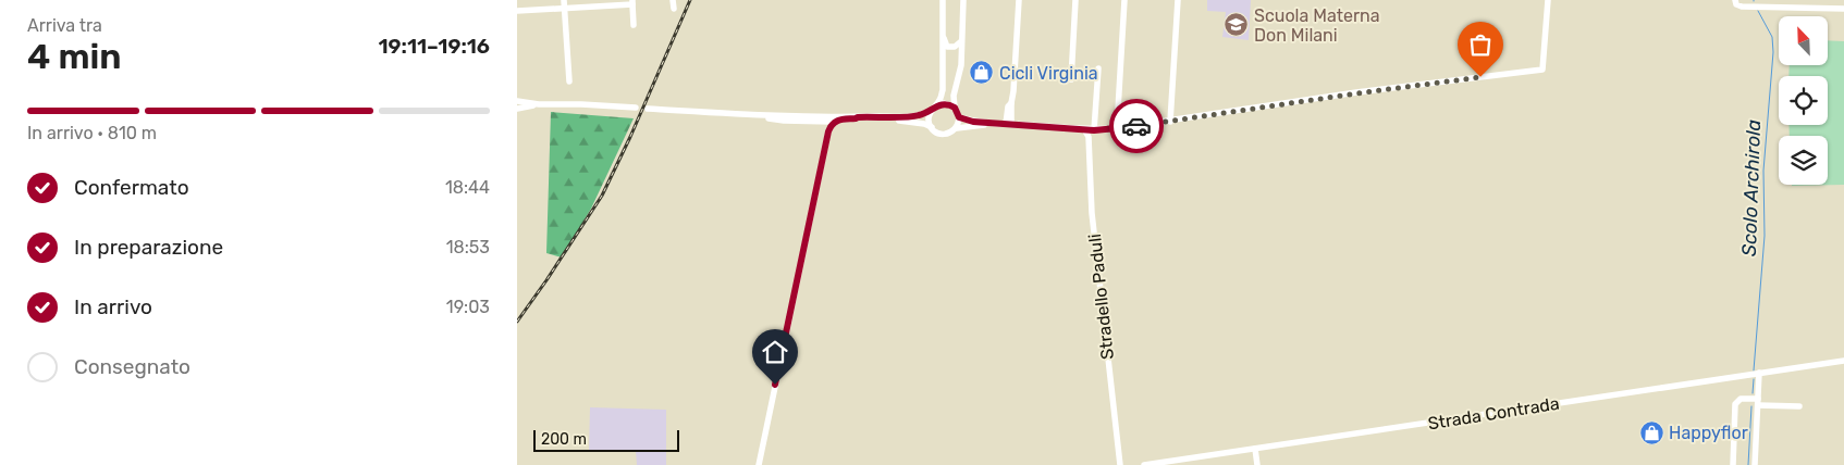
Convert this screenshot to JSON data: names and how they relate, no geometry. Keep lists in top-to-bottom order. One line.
{"streets":{"street":["Stradello Paduli","Strada Contrada"]},"water":["Scolo Archirola"],"places":{"school or university":["Scuola Materna Don Milani"],"shop":["Cicli Virginia","Happyflor"]},"scale_bar":"200 m","north":"top left","page":{"heading":["4 min","Arriva tra","19:11–19:16"],"bar":"In arrivo · 810 m","list":[["Confermato","18:44"],["In preparazione","18:53"],["In arrivo","19:03"],"Consegnato"],"scale":"200 m"}}
